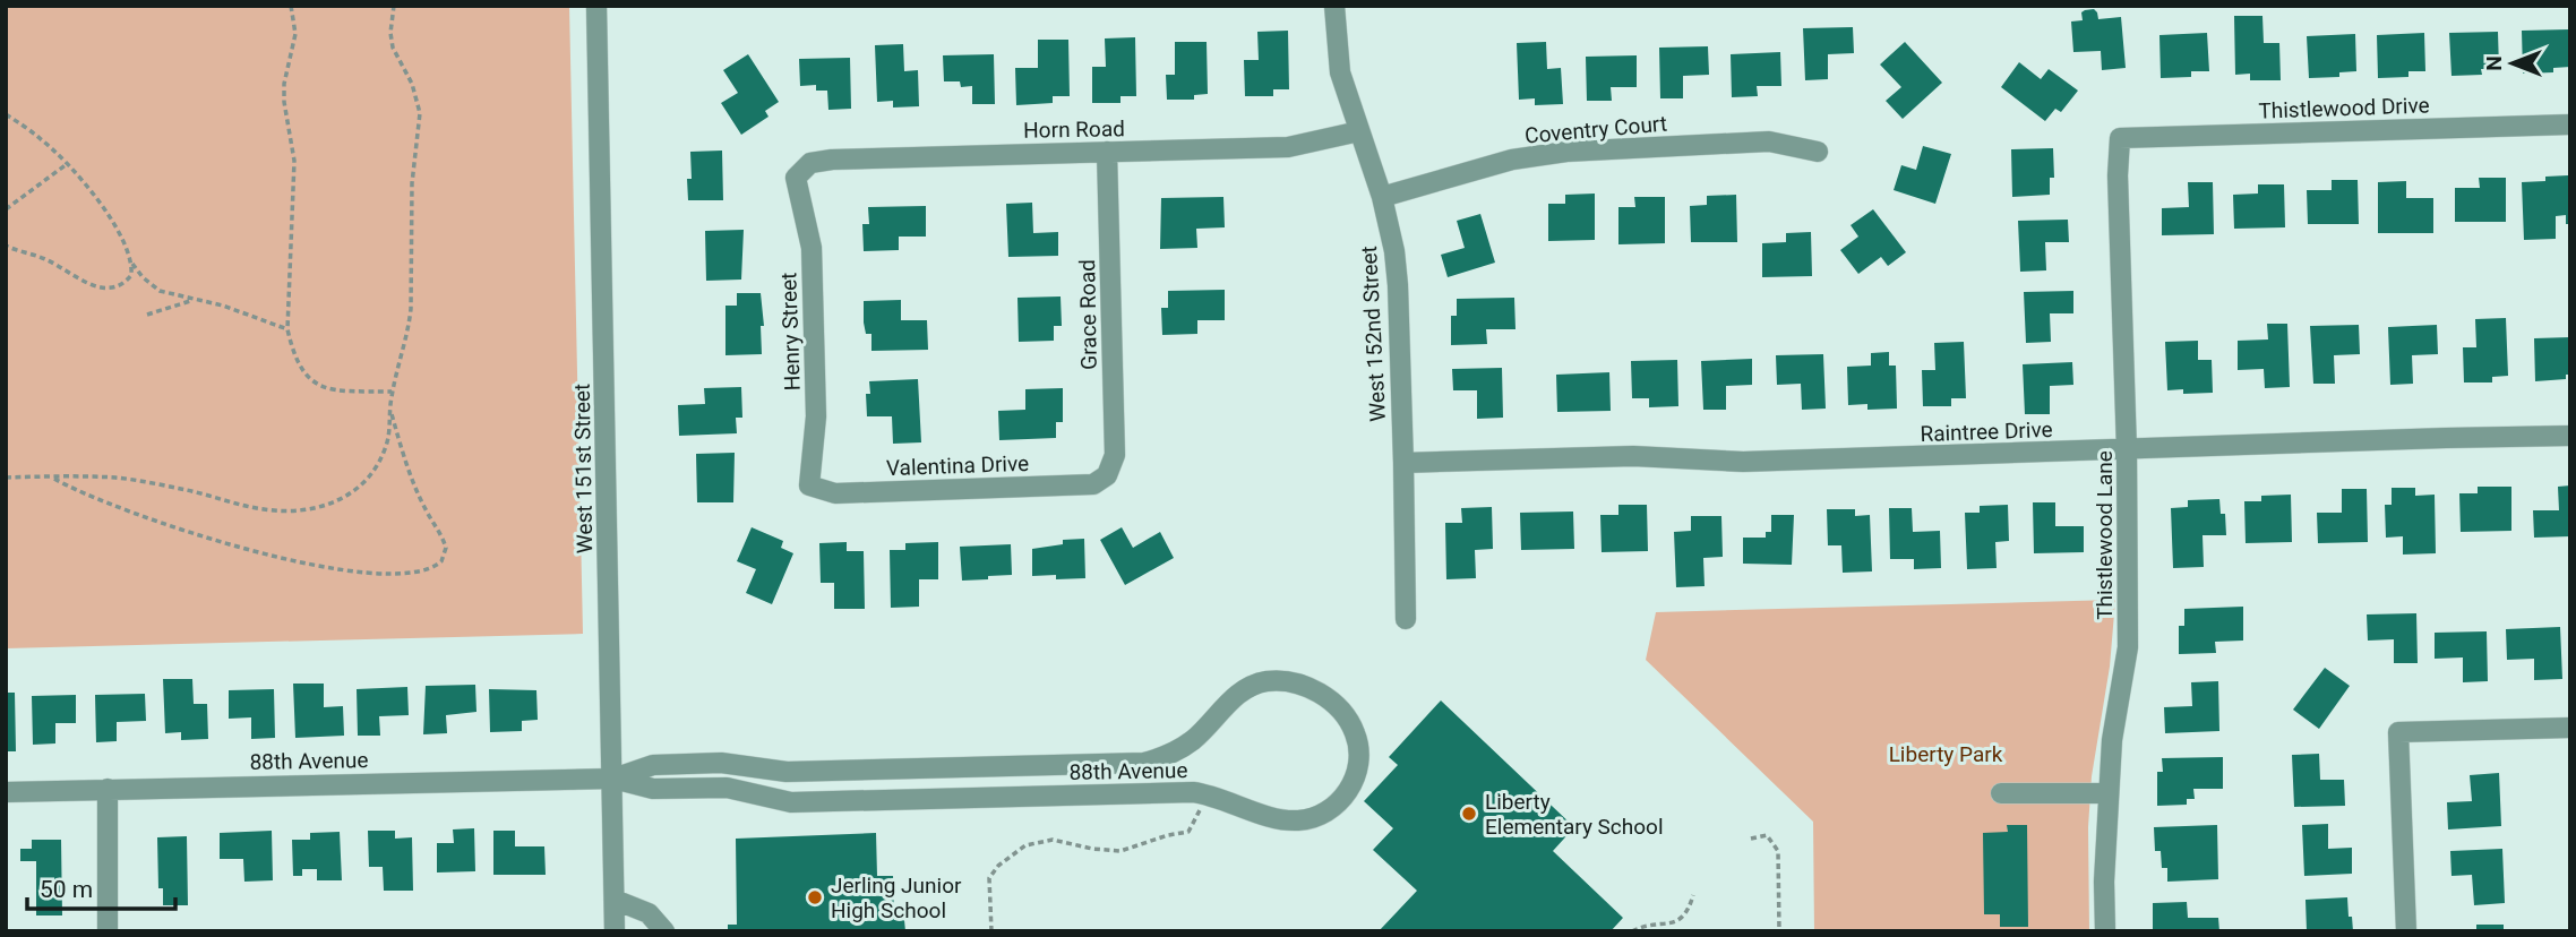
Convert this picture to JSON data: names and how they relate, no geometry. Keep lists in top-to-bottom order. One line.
{"streets":{"street":["Thistlewood Drive","Horn Road","Coventry Court","Grace Road","Henry Street","West 152nd Street","Raintree Drive","Valentina Drive","West 151st Street","Thistlewood Lane","88th Avenue"]},"crossings":[["Thistlewood Drive","Thistlewood Lane"],["Horn Road","Grace Road"],["Horn Road","Henry Street"],["Horn Road","West 152nd Street"],["Coventry Court","West 152nd Street"],["Grace Road","Valentina Drive"],["Henry Street","Valentina Drive"],["West 152nd Street","Raintree Drive"],["Raintree Drive","Thistlewood Lane"],["West 151st Street","88th Avenue"]],"parks":["Liberty Park"],"places":["Liberty Elementary School","Jerling Junior High School"],"scale_bar":"50 m","north":"left"}
